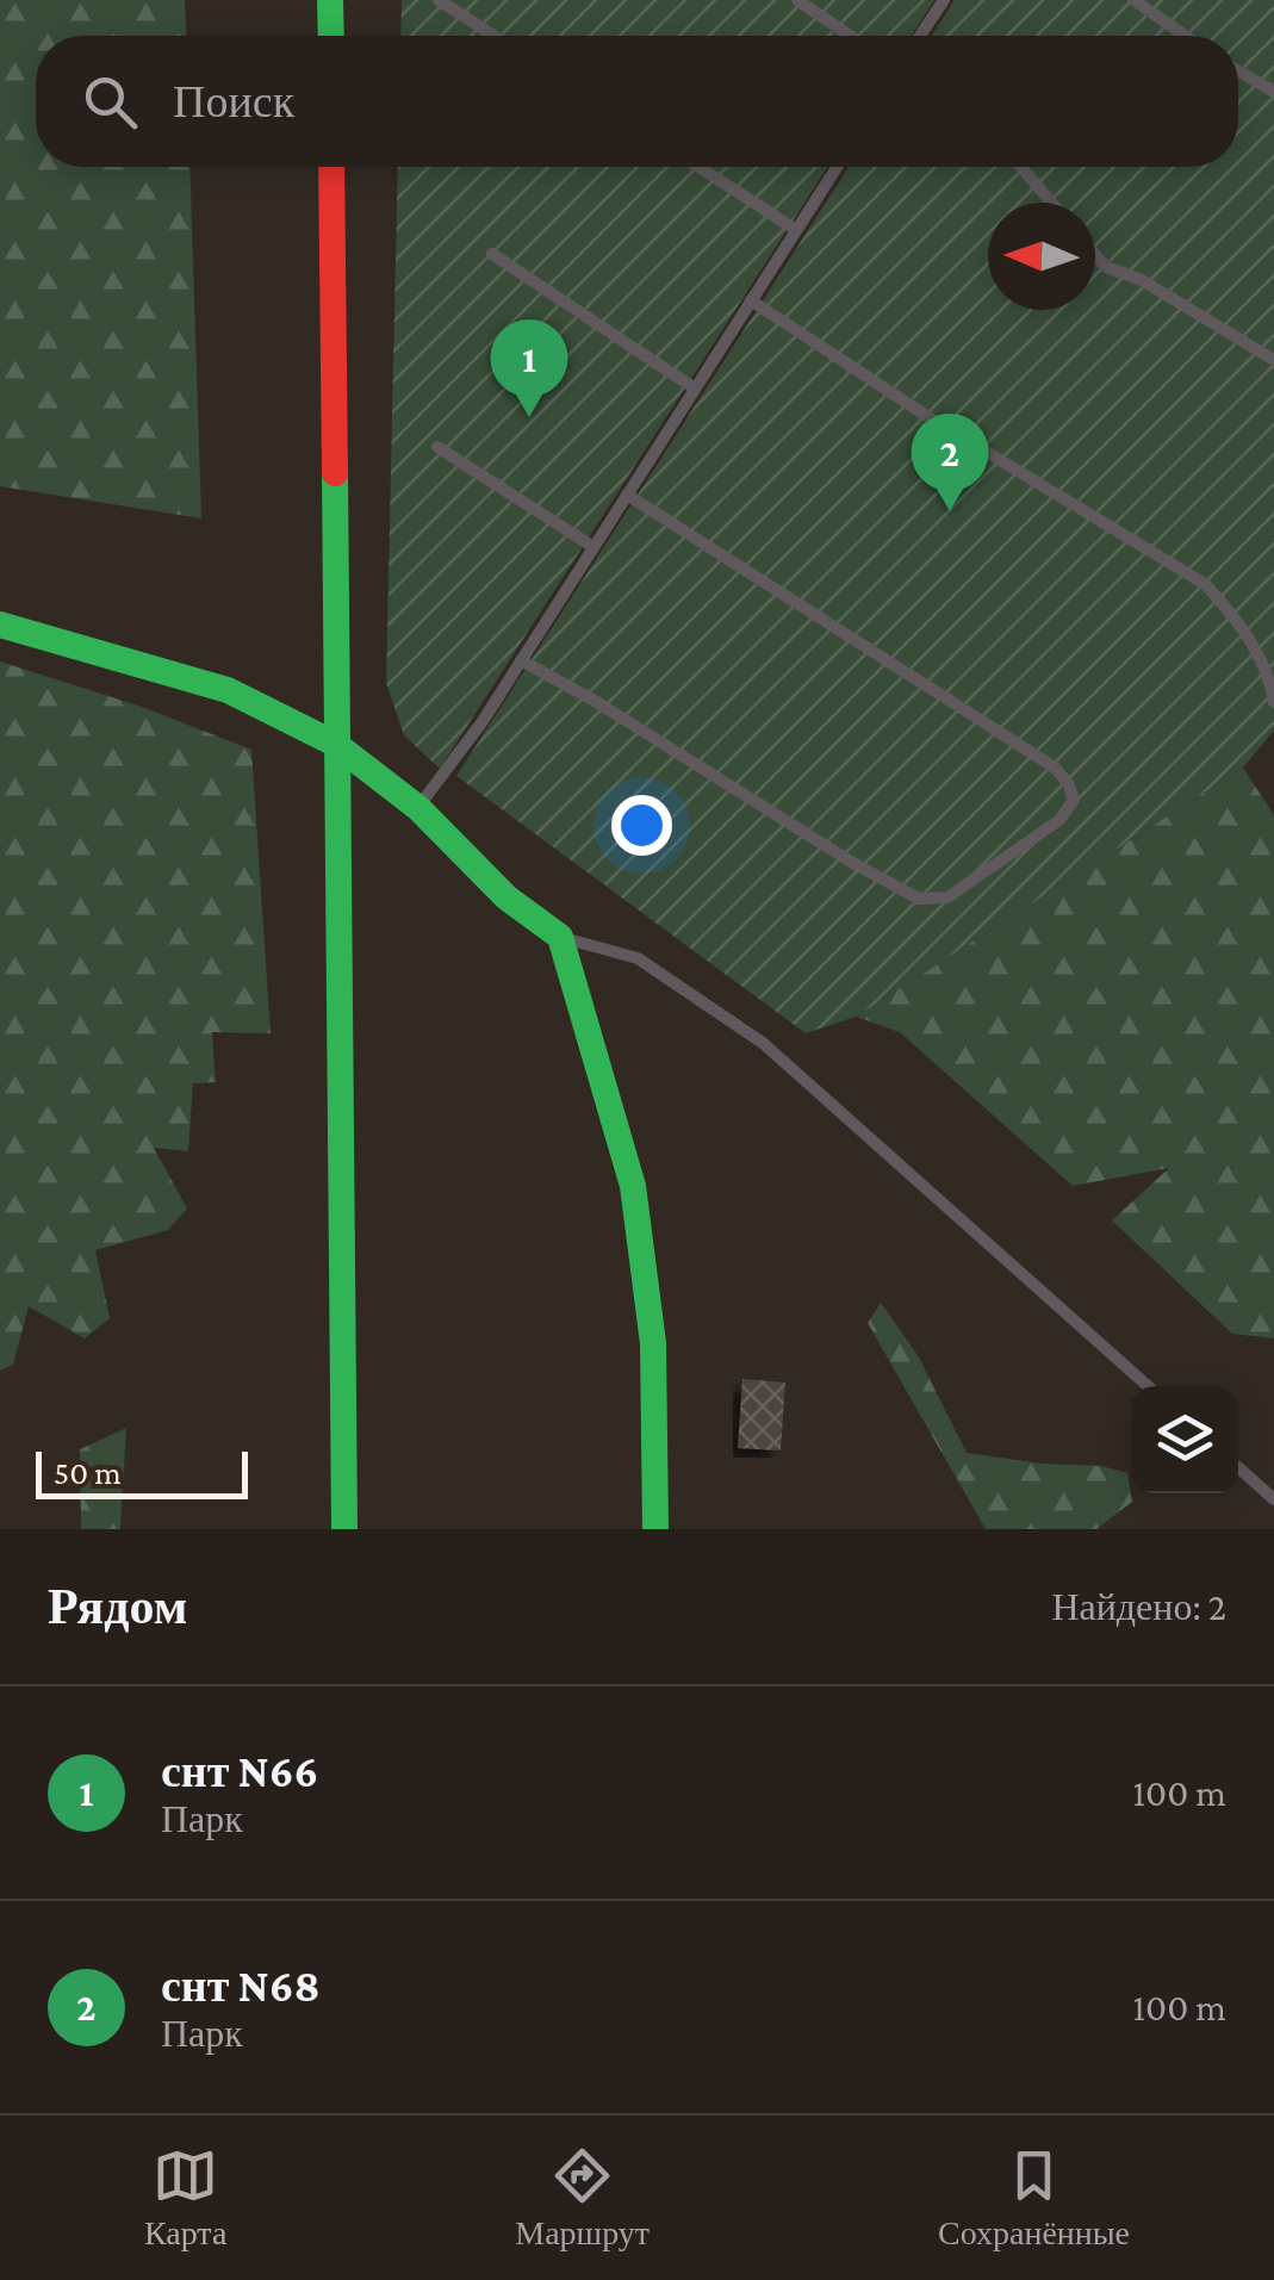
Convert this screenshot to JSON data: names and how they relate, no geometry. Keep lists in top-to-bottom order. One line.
{"scale_bar":"50 m","north":"left","page":{"search":"Поиск","pins":["1","2"],"scale":"50 m","heading":["Рядом","Найдено: 2"],"list":[{"mark":"1","name":"снт N66","note":"Парк","value":"100 m"},{"mark":"2","name":"снт N68","note":"Парк","value":"100 m"}],"nav":["Карта","Маршрут","Сохранённые"]}}
